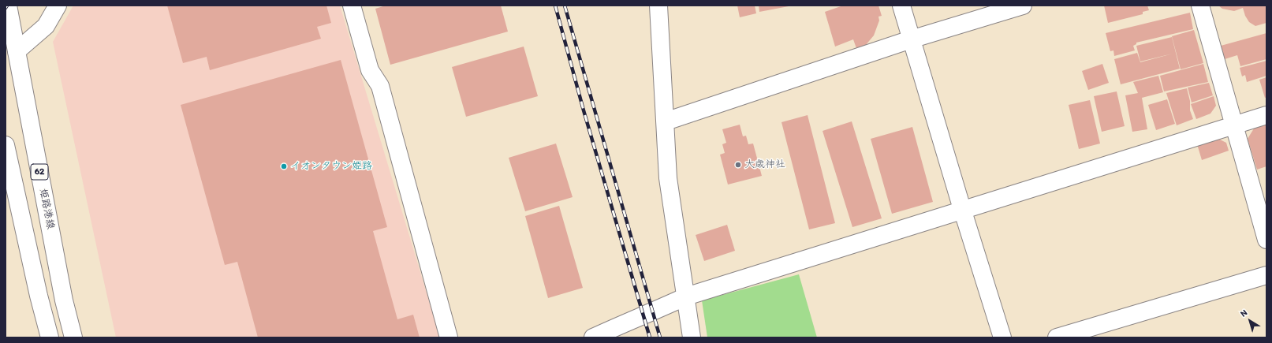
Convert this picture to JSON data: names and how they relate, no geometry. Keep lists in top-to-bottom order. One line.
{"streets":{"street":["62","姫路港線"]},"places":["大歳神社","イオンタウン姫路"],"north":"top left"}
